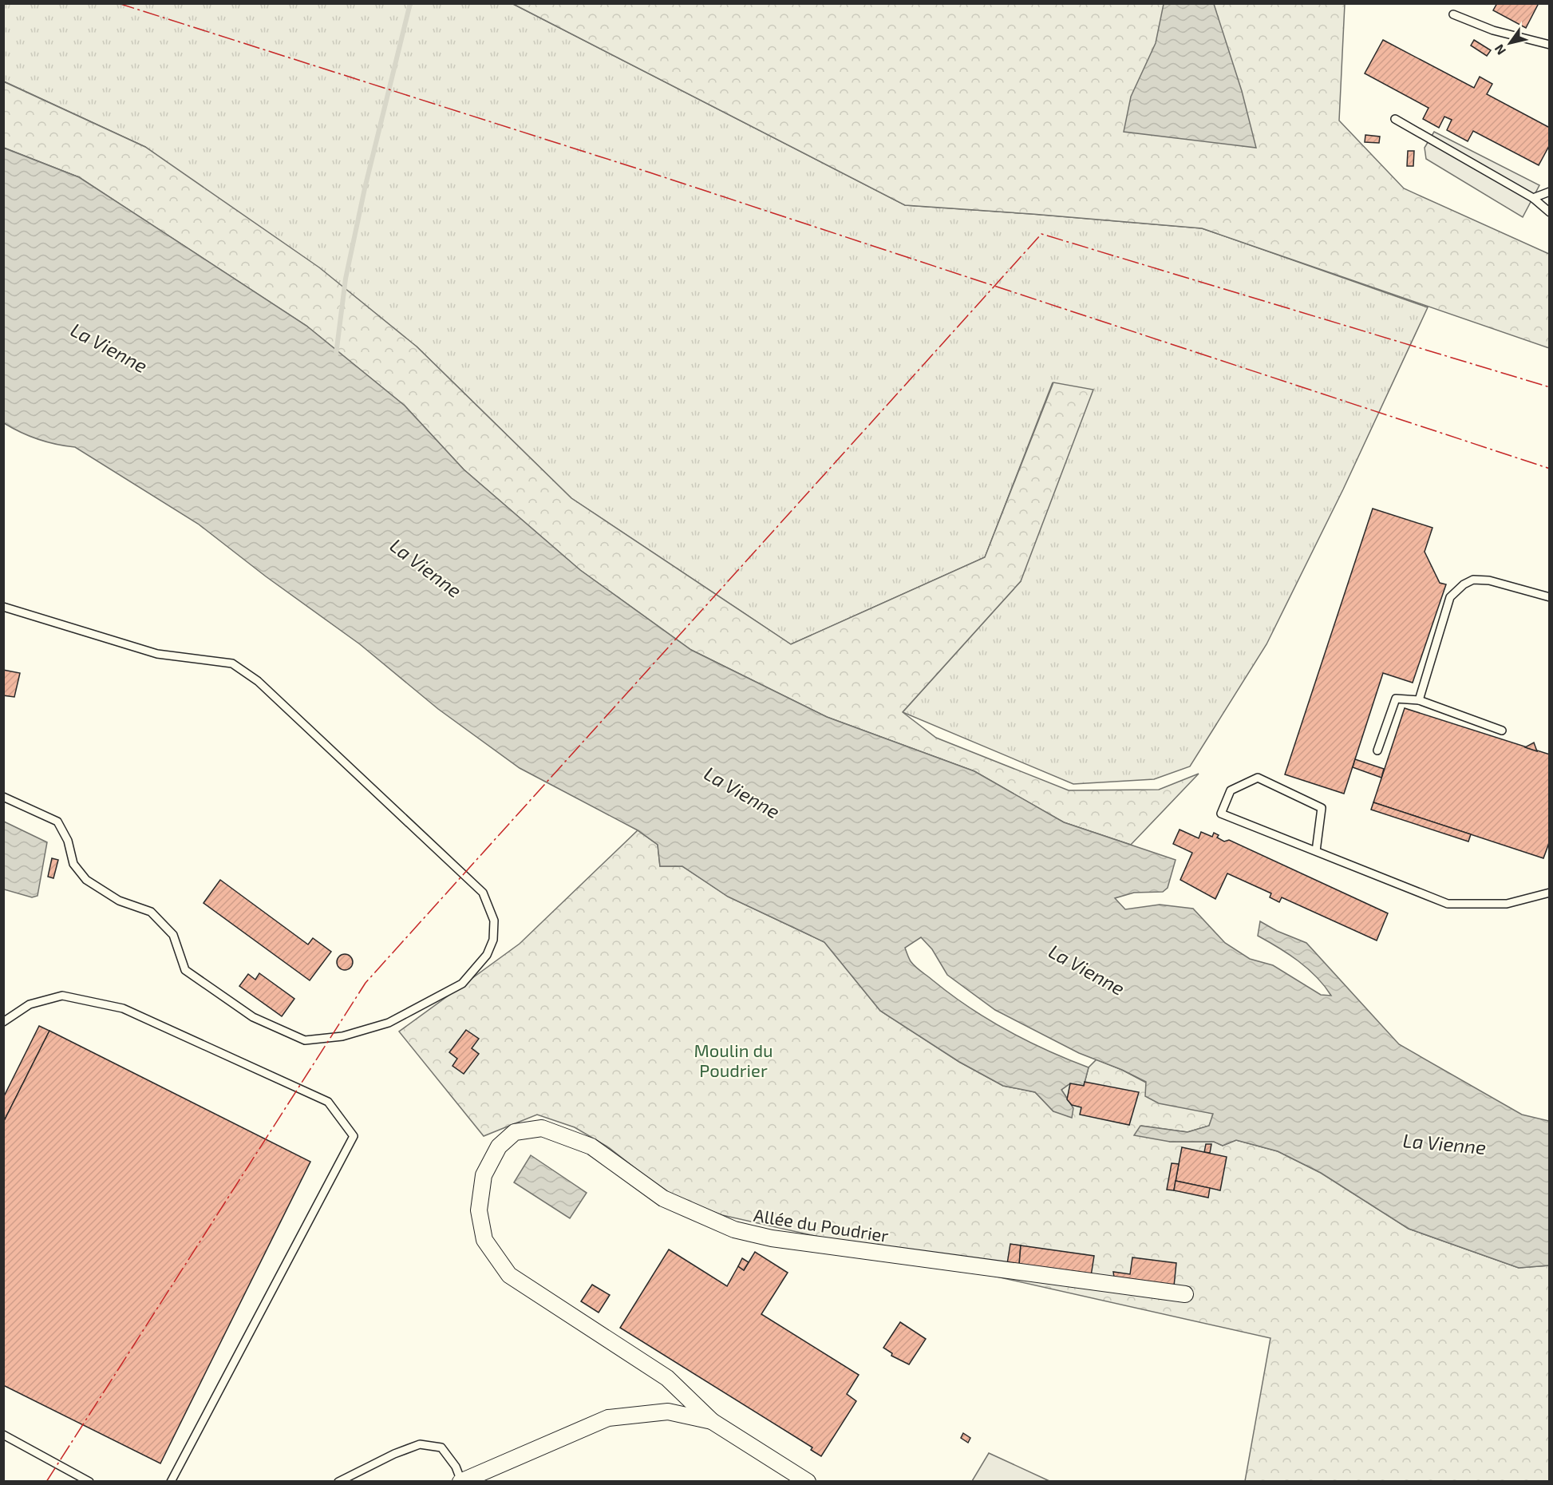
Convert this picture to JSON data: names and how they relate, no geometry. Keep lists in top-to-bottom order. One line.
{"streets":{"street":["Allée du Poudrier"]},"water":["La Vienne"],"parks":["Moulin du Poudrier"],"north":"bottom left"}
